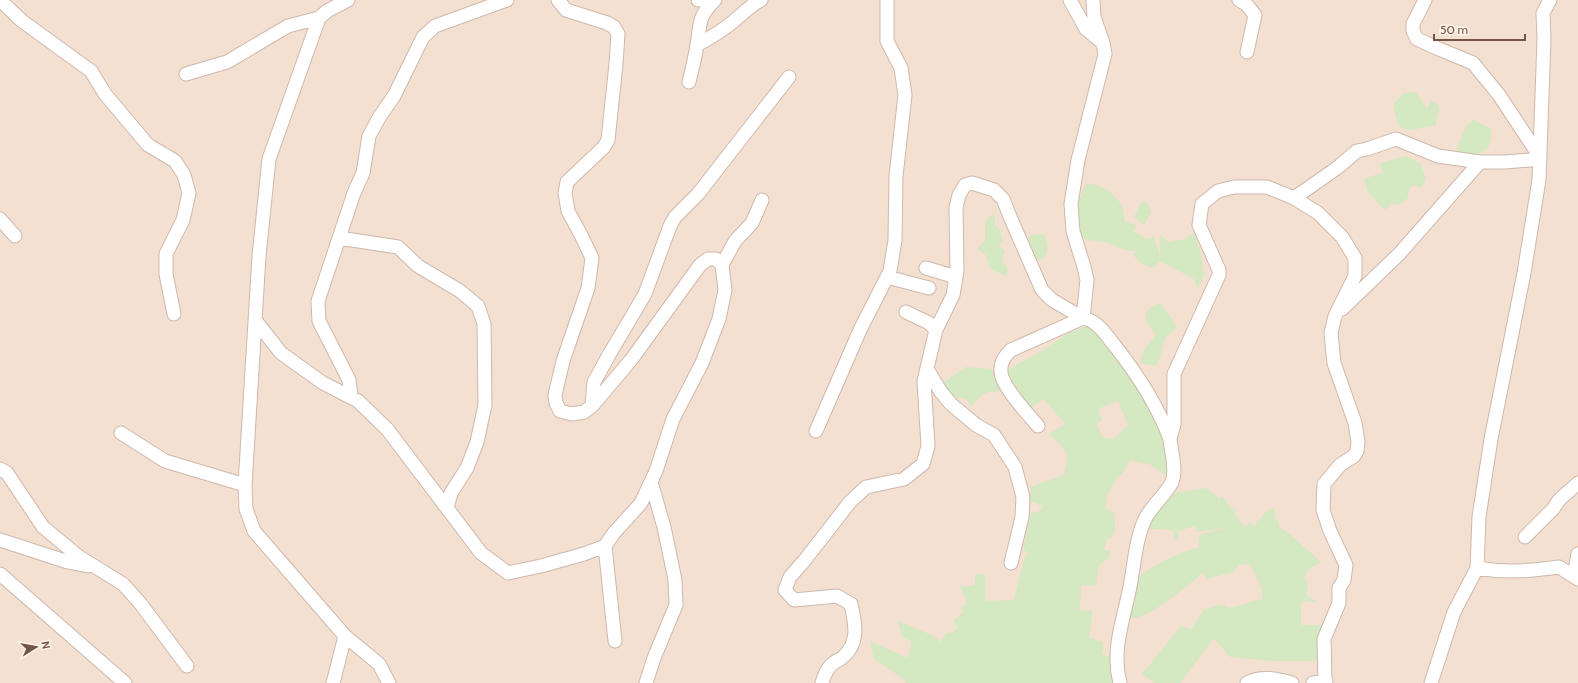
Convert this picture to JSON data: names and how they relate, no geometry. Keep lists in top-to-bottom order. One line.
{"scale_bar":"50 m","north":"right"}
